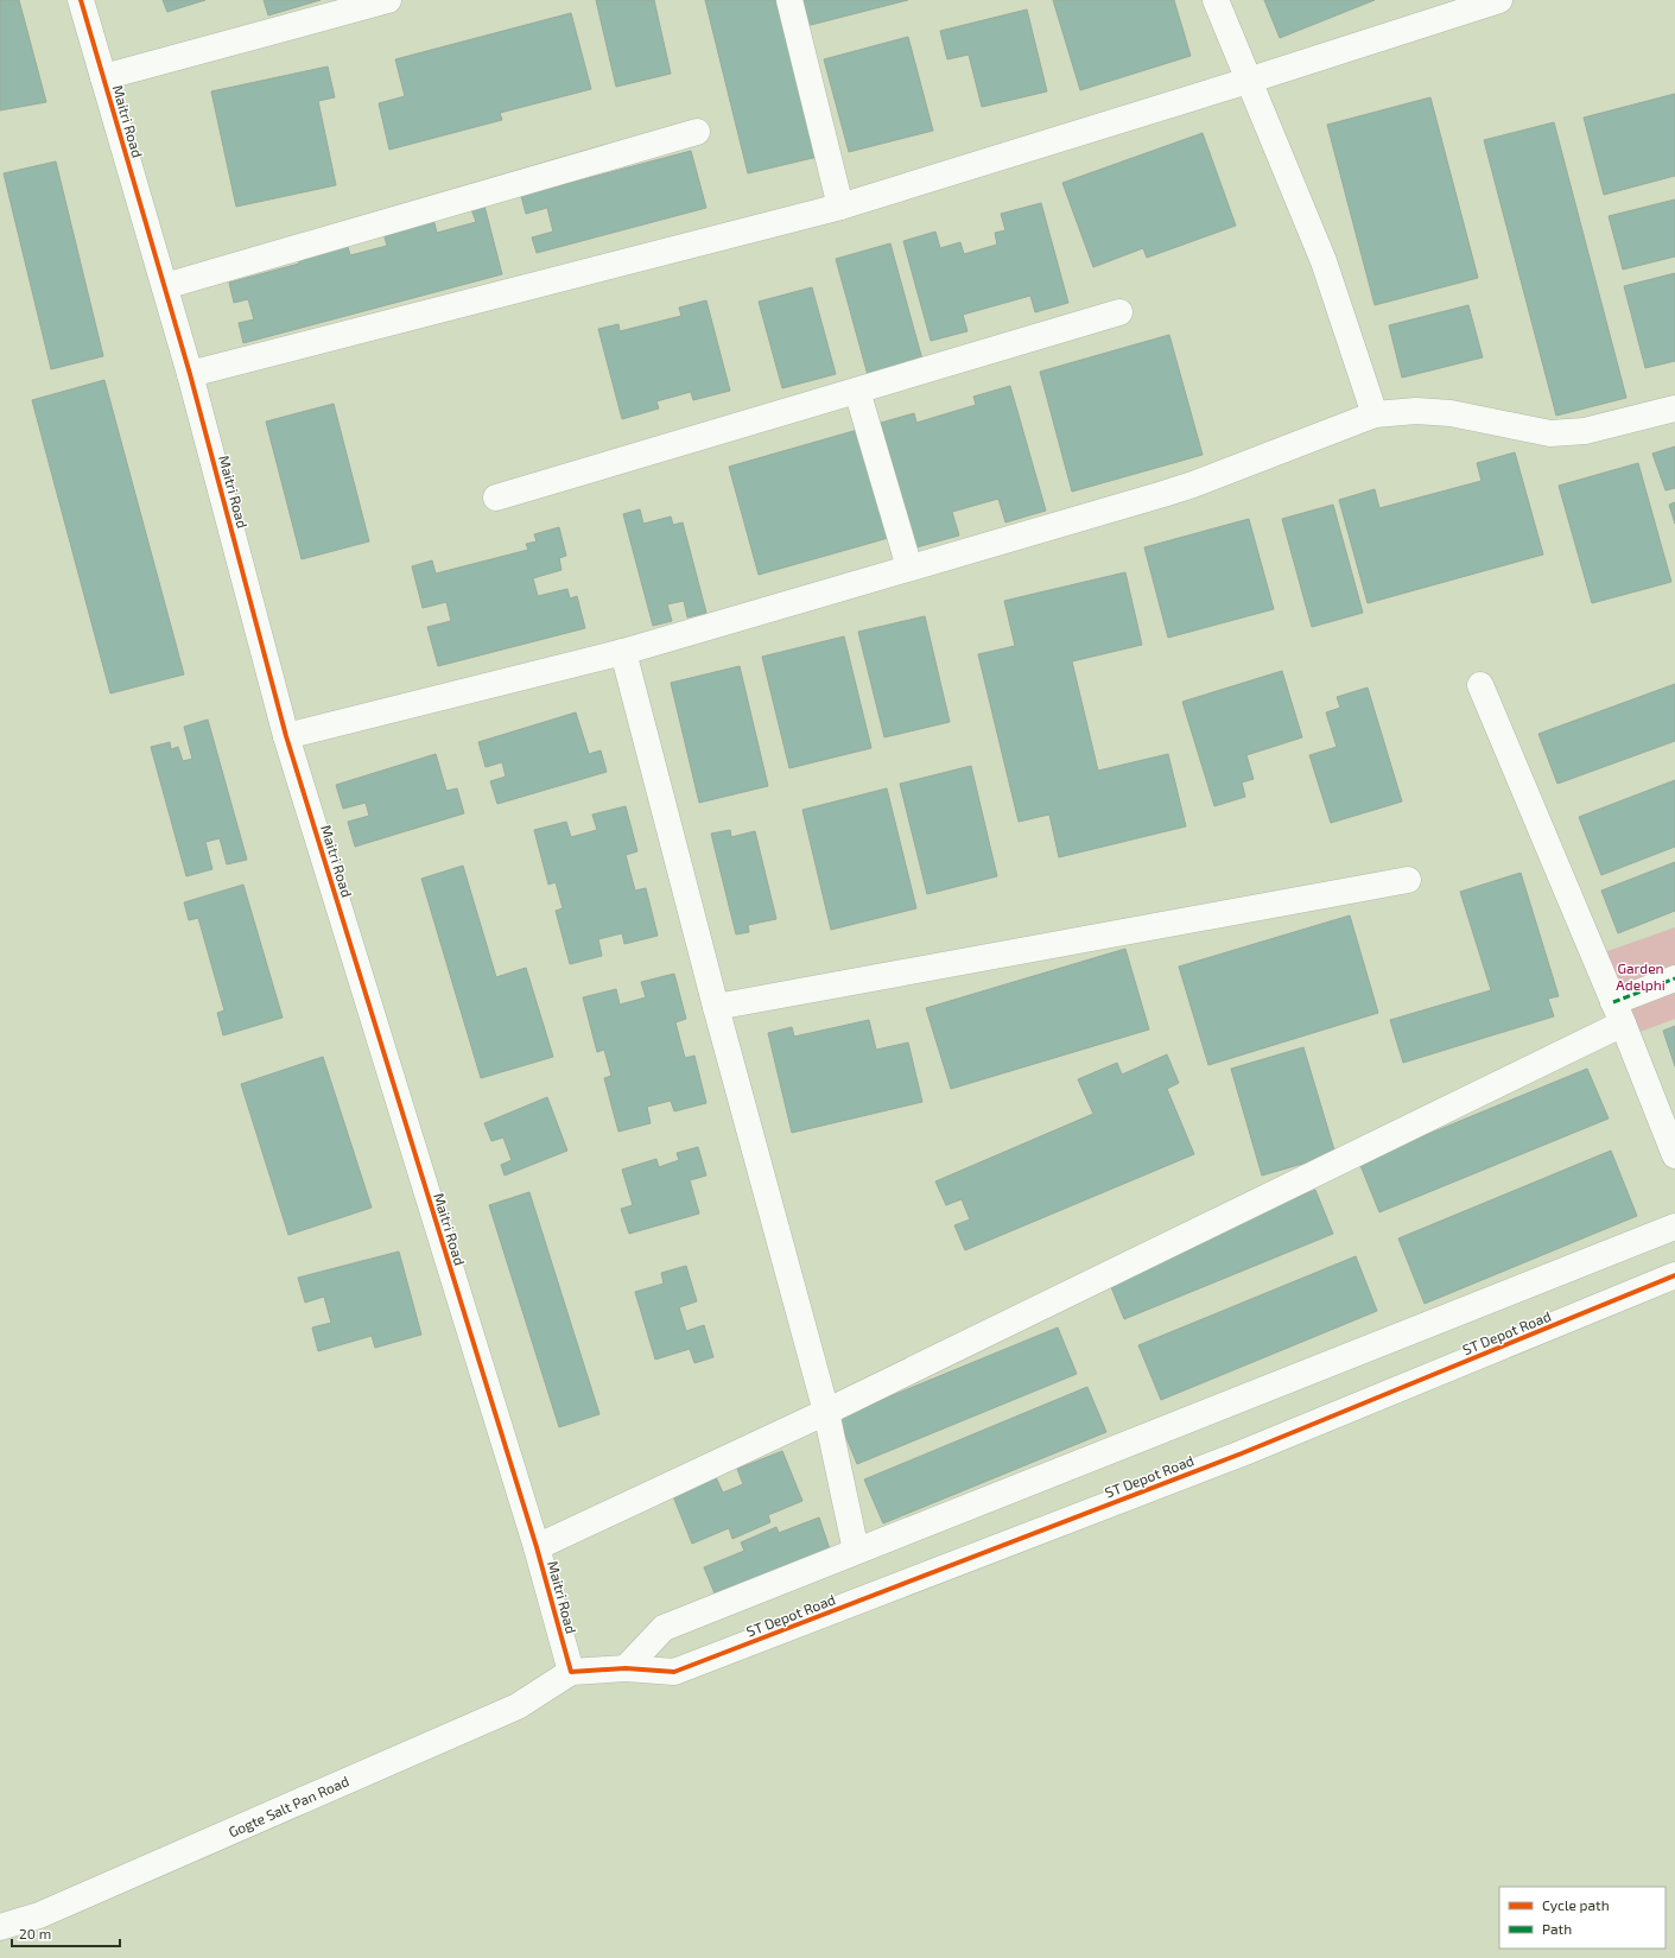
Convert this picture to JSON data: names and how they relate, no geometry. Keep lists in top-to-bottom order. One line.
{"streets":{"street":["Maitri Road","ST Depot Road","Gogte Salt Pan Road"]},"crossings":[["Maitri Road","Gogte Salt Pan Road"]],"parks":["Garden Adelphi"],"legend":["Cycle path","Path"],"scale_bar":"20 m"}
